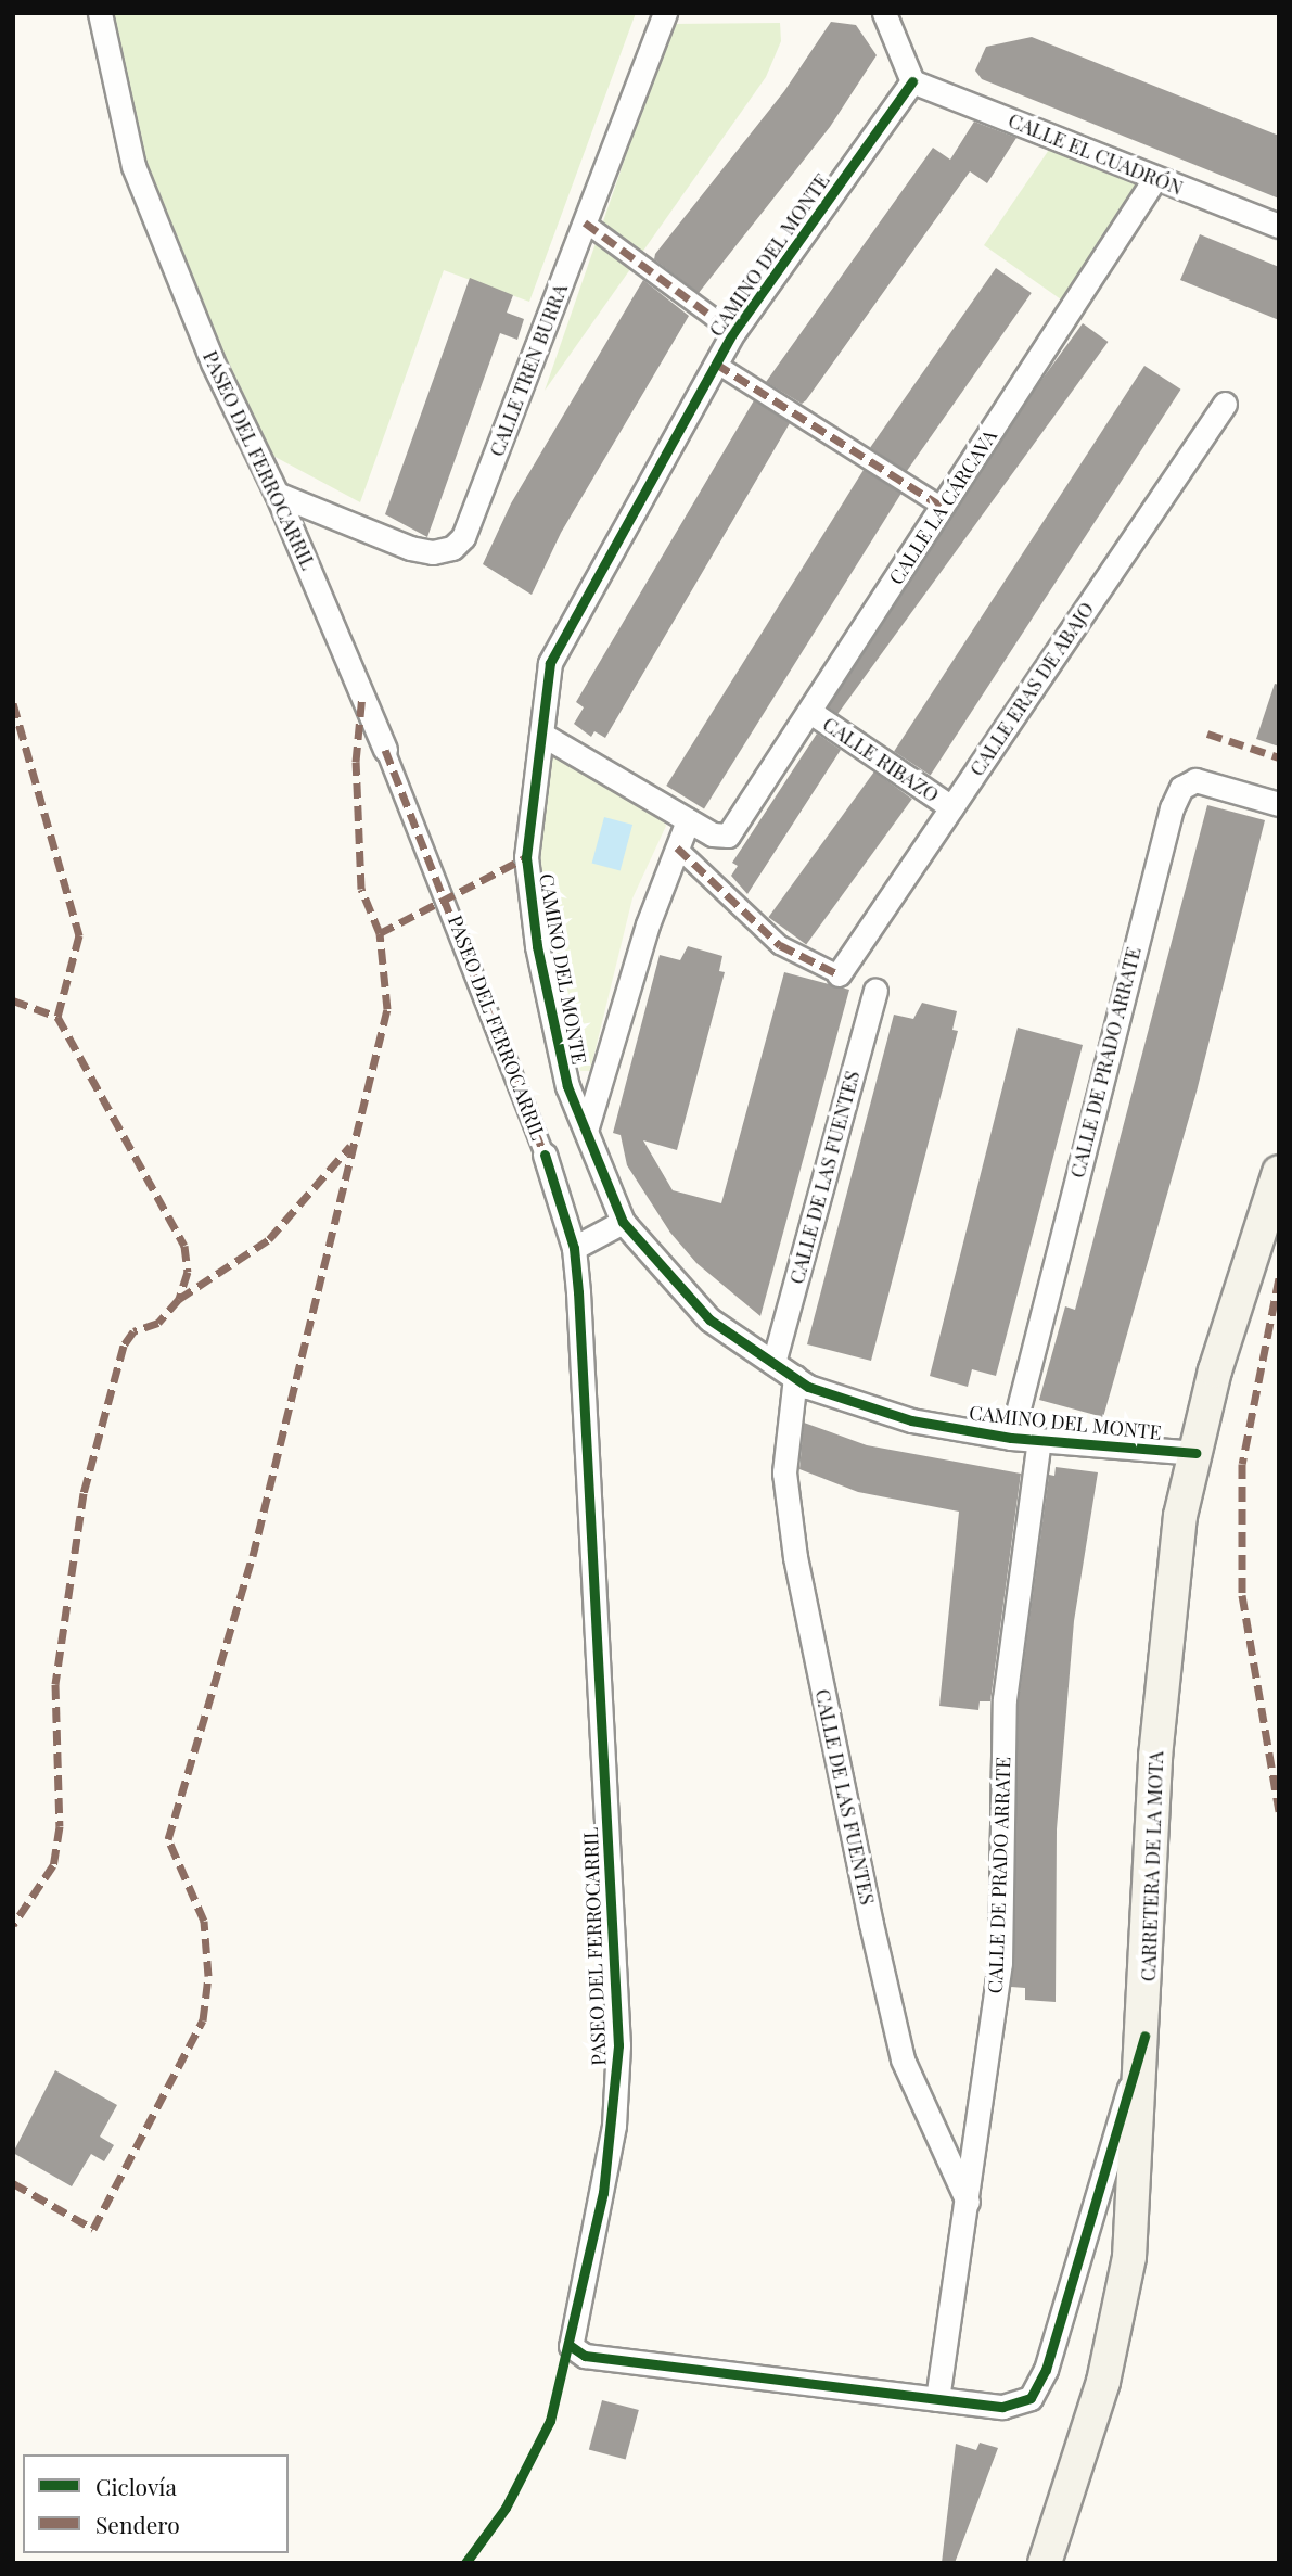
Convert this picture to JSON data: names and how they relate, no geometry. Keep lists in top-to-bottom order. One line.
{"streets":{"main road":["CARRETERA DE LA MOTA"],"street":["CALLE EL CUADRÓN","CAMINO DEL MONTE","CALLE TREN BURRA","PASEO DEL FERROCARRIL","CALLE LA CÁRCAVA","CALLE ERAS DE ABAJO","CALLE RIBAZO","CALLE DE PRADO ARRATE","CALLE DE LAS FUENTES"]},"crossings":[["CALLE EL CUADRÓN","CAMINO DEL MONTE"],["CALLE EL CUADRÓN","CALLE LA CÁRCAVA"],["CAMINO DEL MONTE","CALLE DE PRADO ARRATE"],["CAMINO DEL MONTE","CALLE DE LAS FUENTES"],["CAMINO DEL MONTE","CARRETERA DE LA MOTA"],["CALLE TREN BURRA","PASEO DEL FERROCARRIL"],["PASEO DEL FERROCARRIL","CALLE DE PRADO ARRATE"],["PASEO DEL FERROCARRIL","CARRETERA DE LA MOTA"],["CALLE LA CÁRCAVA","CALLE RIBAZO"],["CALLE ERAS DE ABAJO","CALLE RIBAZO"],["CALLE DE PRADO ARRATE","CALLE DE LAS FUENTES"]],"legend":["Ciclovía","Sendero"]}
